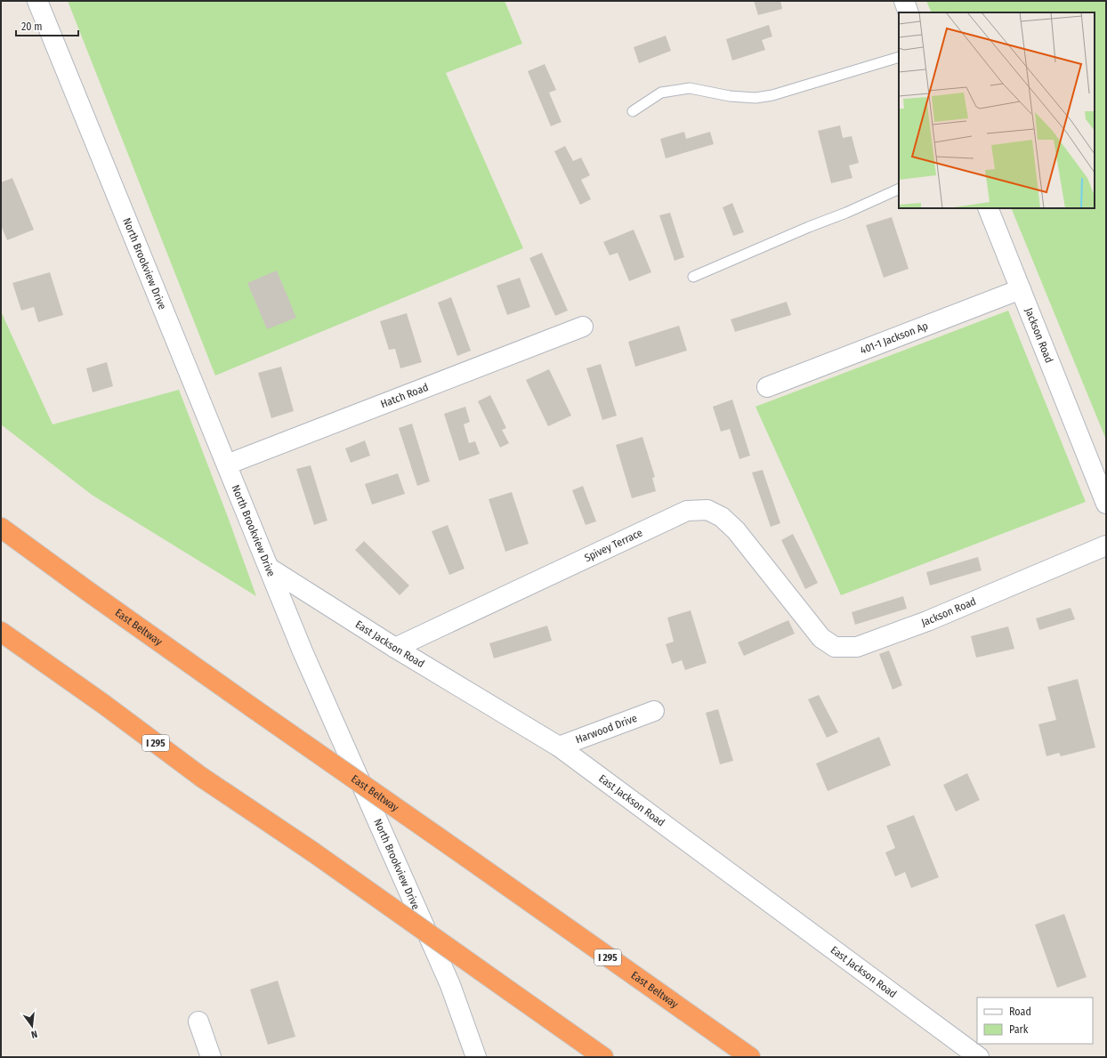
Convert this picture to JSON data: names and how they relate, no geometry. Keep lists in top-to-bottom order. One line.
{"streets":{"highway":["East Beltway","I 295"],"street":["North Brookview Drive","Jackson Road","401-1 Jackson Ap","Hatch Road","Spivey Terrace","East Jackson Road","Harwood Drive"]},"crossings":[["North Brookview Drive","Hatch Road"],["North Brookview Drive","East Jackson Road"],["Jackson Road","401-1 Jackson Ap"],["Jackson Road","Spivey Terrace"],["Spivey Terrace","East Jackson Road"],["East Jackson Road","Harwood Drive"]],"legend":["Road","Park"],"scale_bar":"20 m","north":"bottom"}
